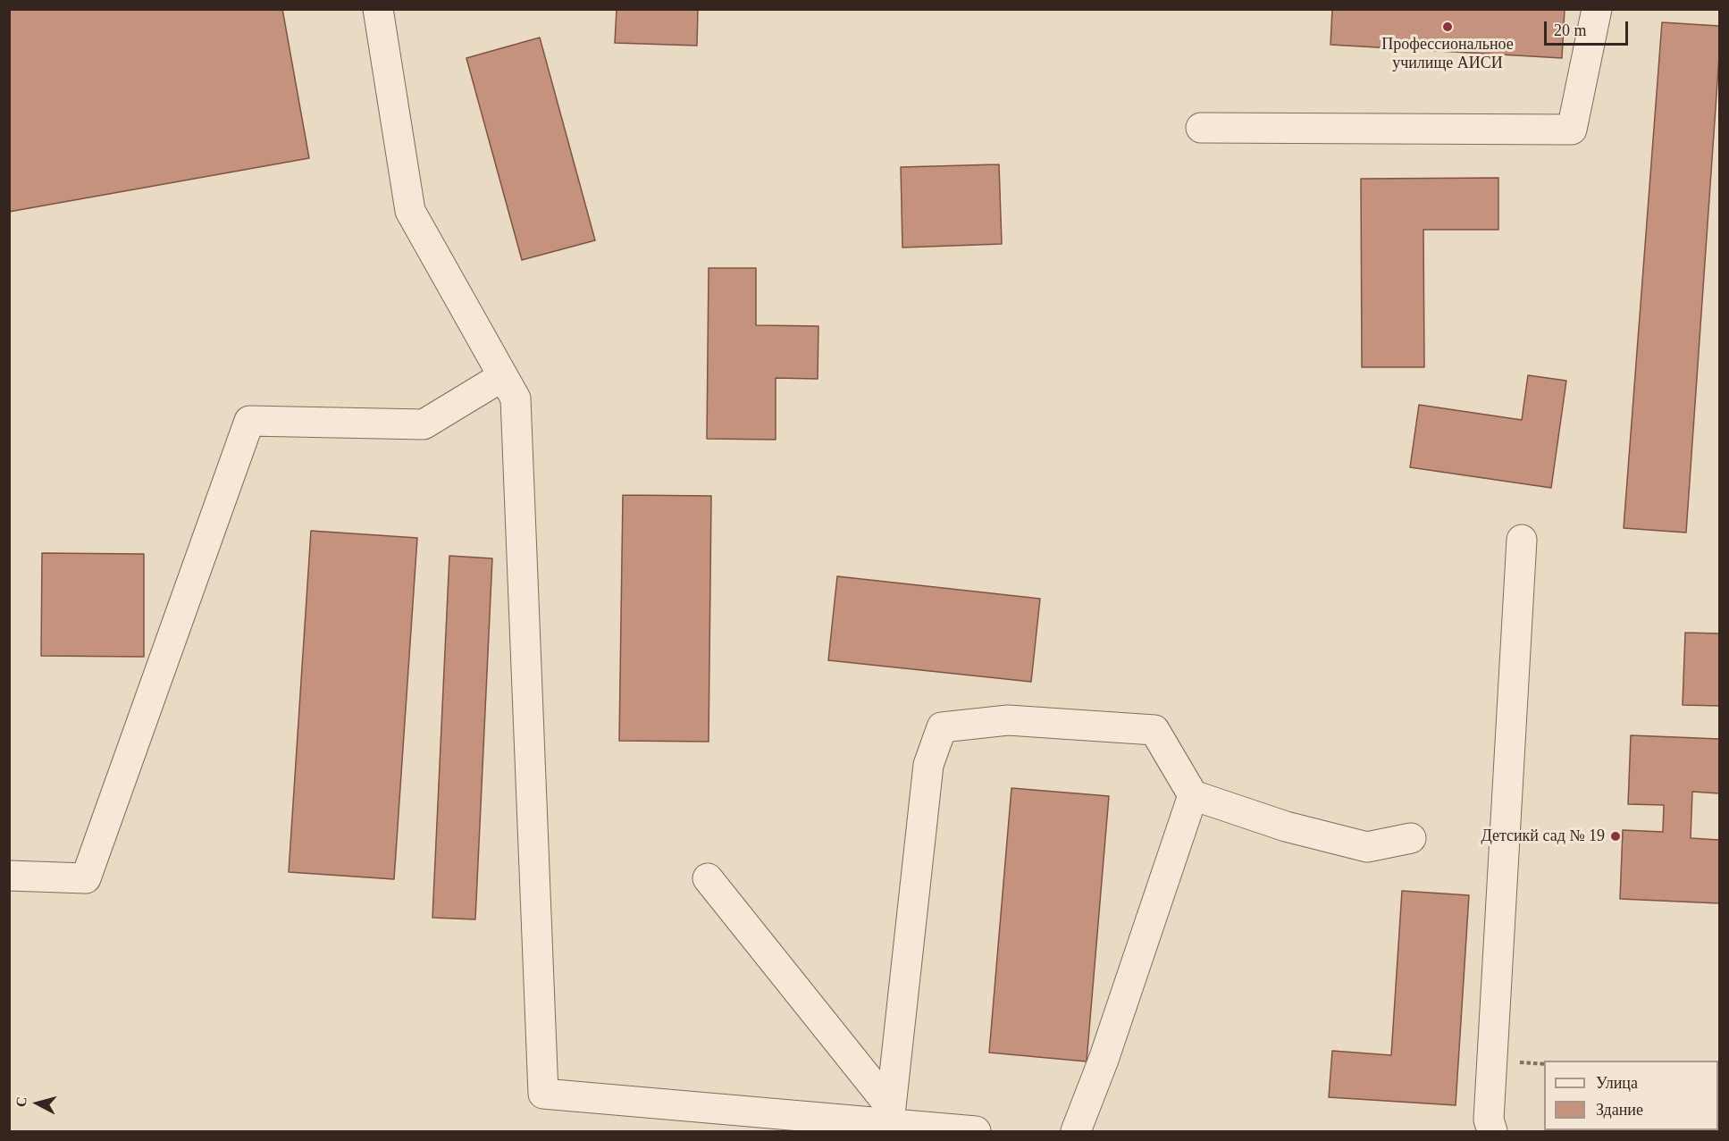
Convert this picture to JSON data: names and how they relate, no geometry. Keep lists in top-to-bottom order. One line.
{"places":["Профессиональное училище АИСИ","Детсикй сад № 19"],"legend":["Улица","Здание"],"scale_bar":"20 m","north":"left"}
